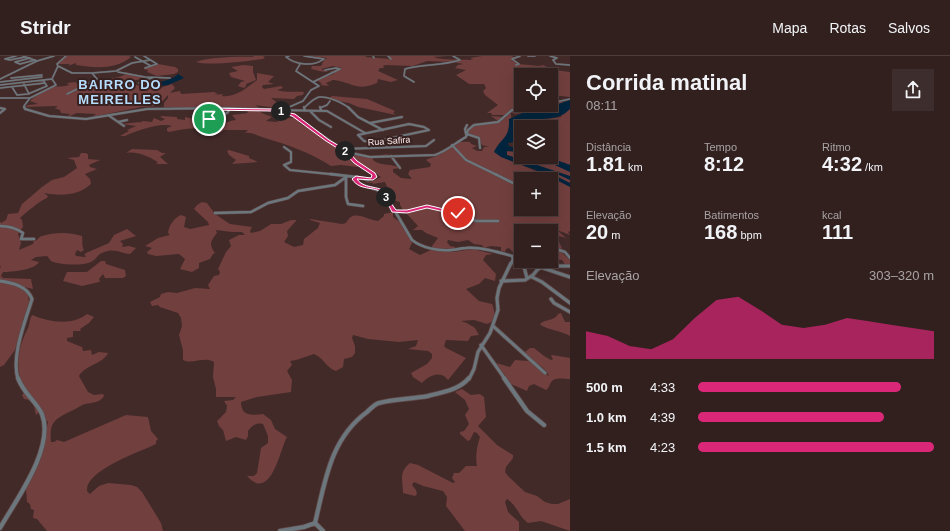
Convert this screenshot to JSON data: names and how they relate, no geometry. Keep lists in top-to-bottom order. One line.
{"streets":{"street":["Rua Safira"]},"districts":["BAIRRO DO MEIRELLES"],"page":{"header":"Stridr","nav":["Mapa","Rotas","Salvos"],"heading":["Corrida matinal","08:11"],"map_buttons":["+","−"],"pins":["1","2","3"],"stats":[["Distância","1.81 km"],["Tempo","8:12"],["Ritmo","4:32 /km"],["Elevação","20 m"],["Batimentos","168 bpm"],["kcal","111"]],"chart":["Elevação","303–320 m"],"list":[{"name":"500 m","note":"4:33"},{"name":"1.0 km","note":"4:39"},{"name":"1.5 km","note":"4:23"}]}}
